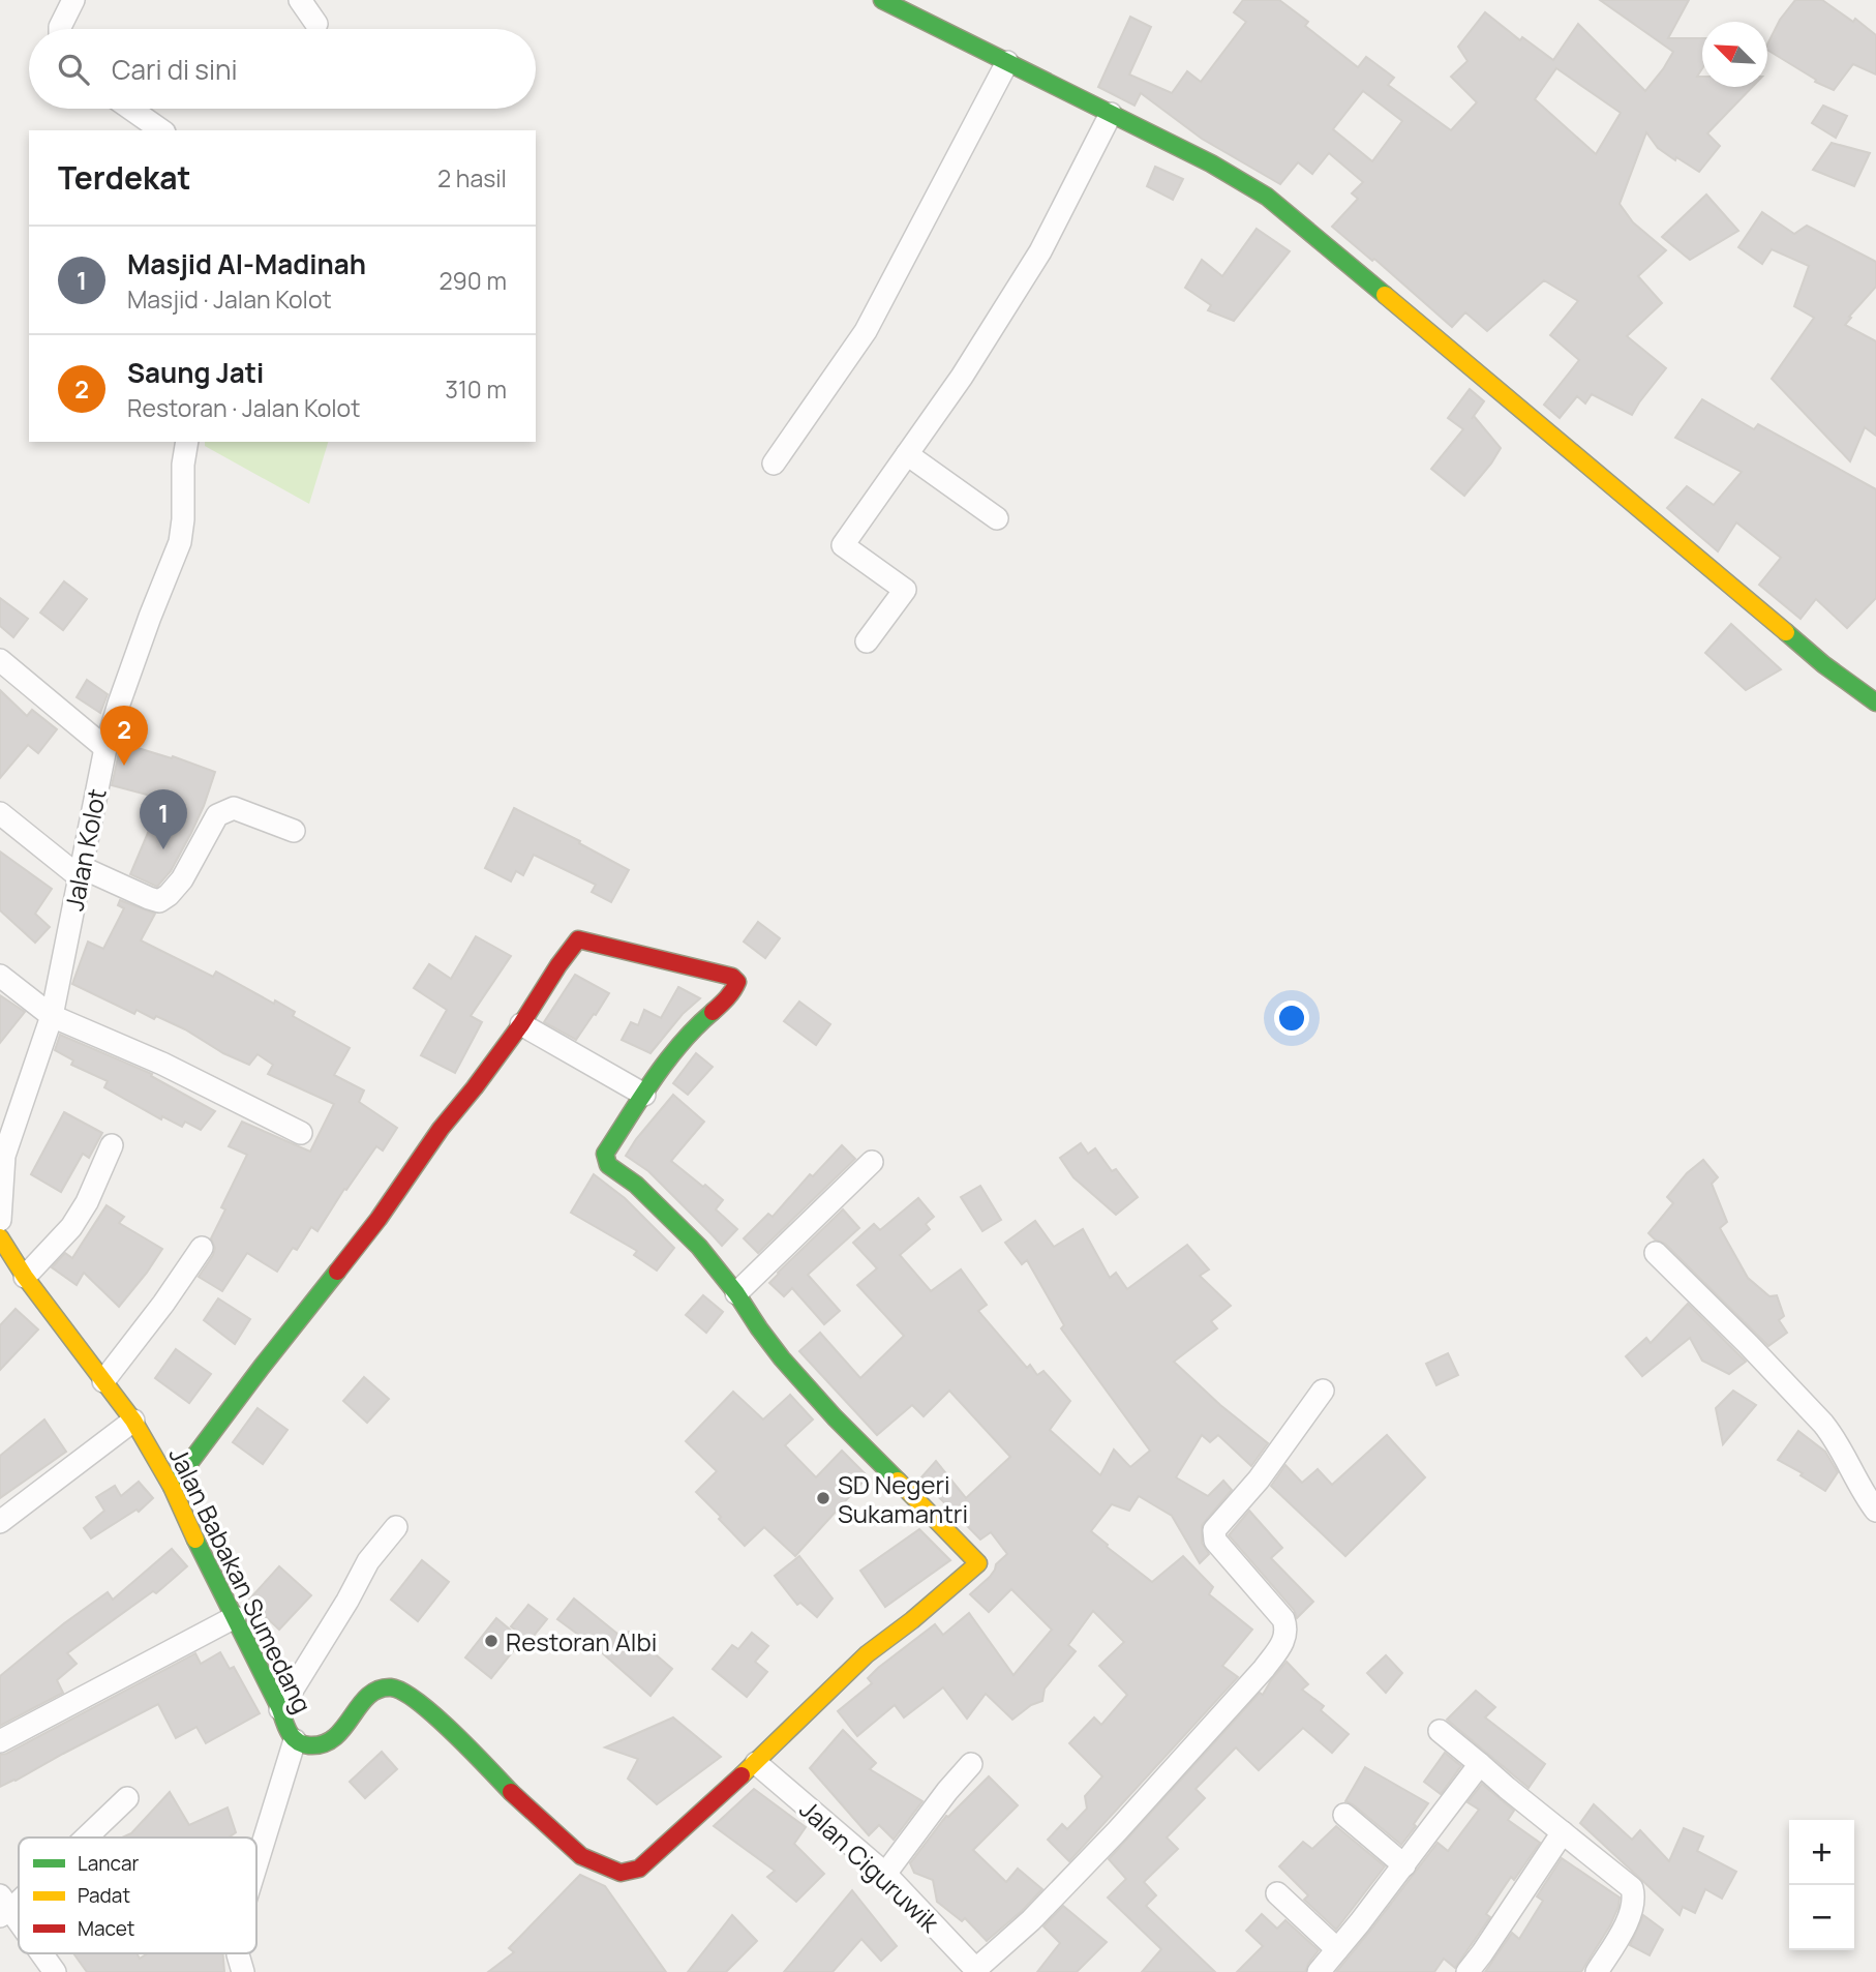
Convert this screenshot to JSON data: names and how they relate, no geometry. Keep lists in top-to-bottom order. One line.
{"streets":{"street":["Jalan Kolot","Jalan Babakan Sumedang","Jalan Ciguruwik"]},"crossings":[["Jalan Babakan Sumedang","Jalan Ciguruwik"]],"places":["SD Negeri Sukamantri","Restoran Albi"],"legend":["Lancar","Padat","Macet"],"north":"top left","page":{"search":"Cari di sini","heading":["Terdekat","2 hasil"],"list":[{"mark":"1","name":"Masjid Al-Madinah","note":"Masjid · Jalan Kolot","value":"290 m"},{"mark":"2","name":"Saung Jati","note":"Restoran · Jalan Kolot","value":"310 m"}],"pins":["2","1"],"map_buttons":["+","−"]}}
